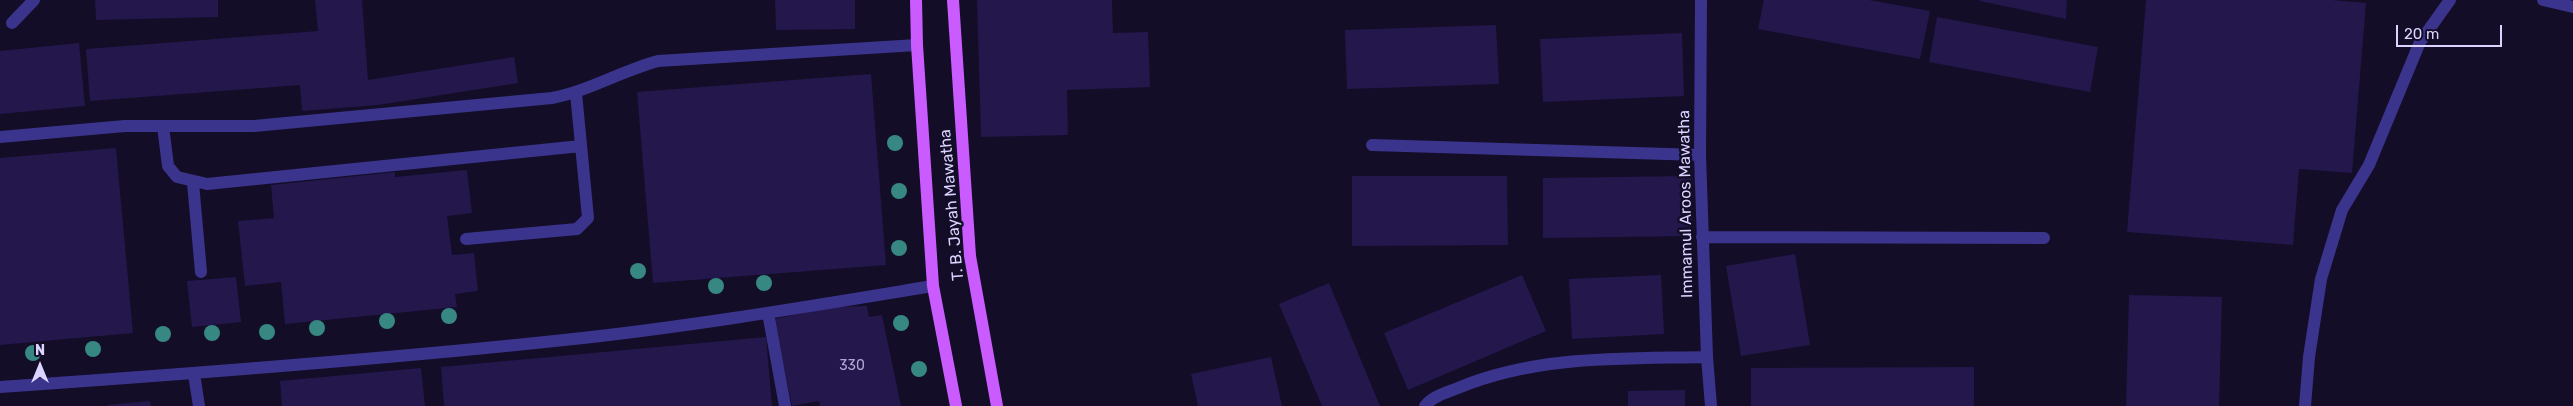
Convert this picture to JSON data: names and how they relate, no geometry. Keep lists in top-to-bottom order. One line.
{"streets":{"main road":["T. B. Jayah Mawatha"],"street":["Immamul Aroos Mawatha"]},"house_numbers":["330"],"scale_bar":"20 m","north":"top"}
